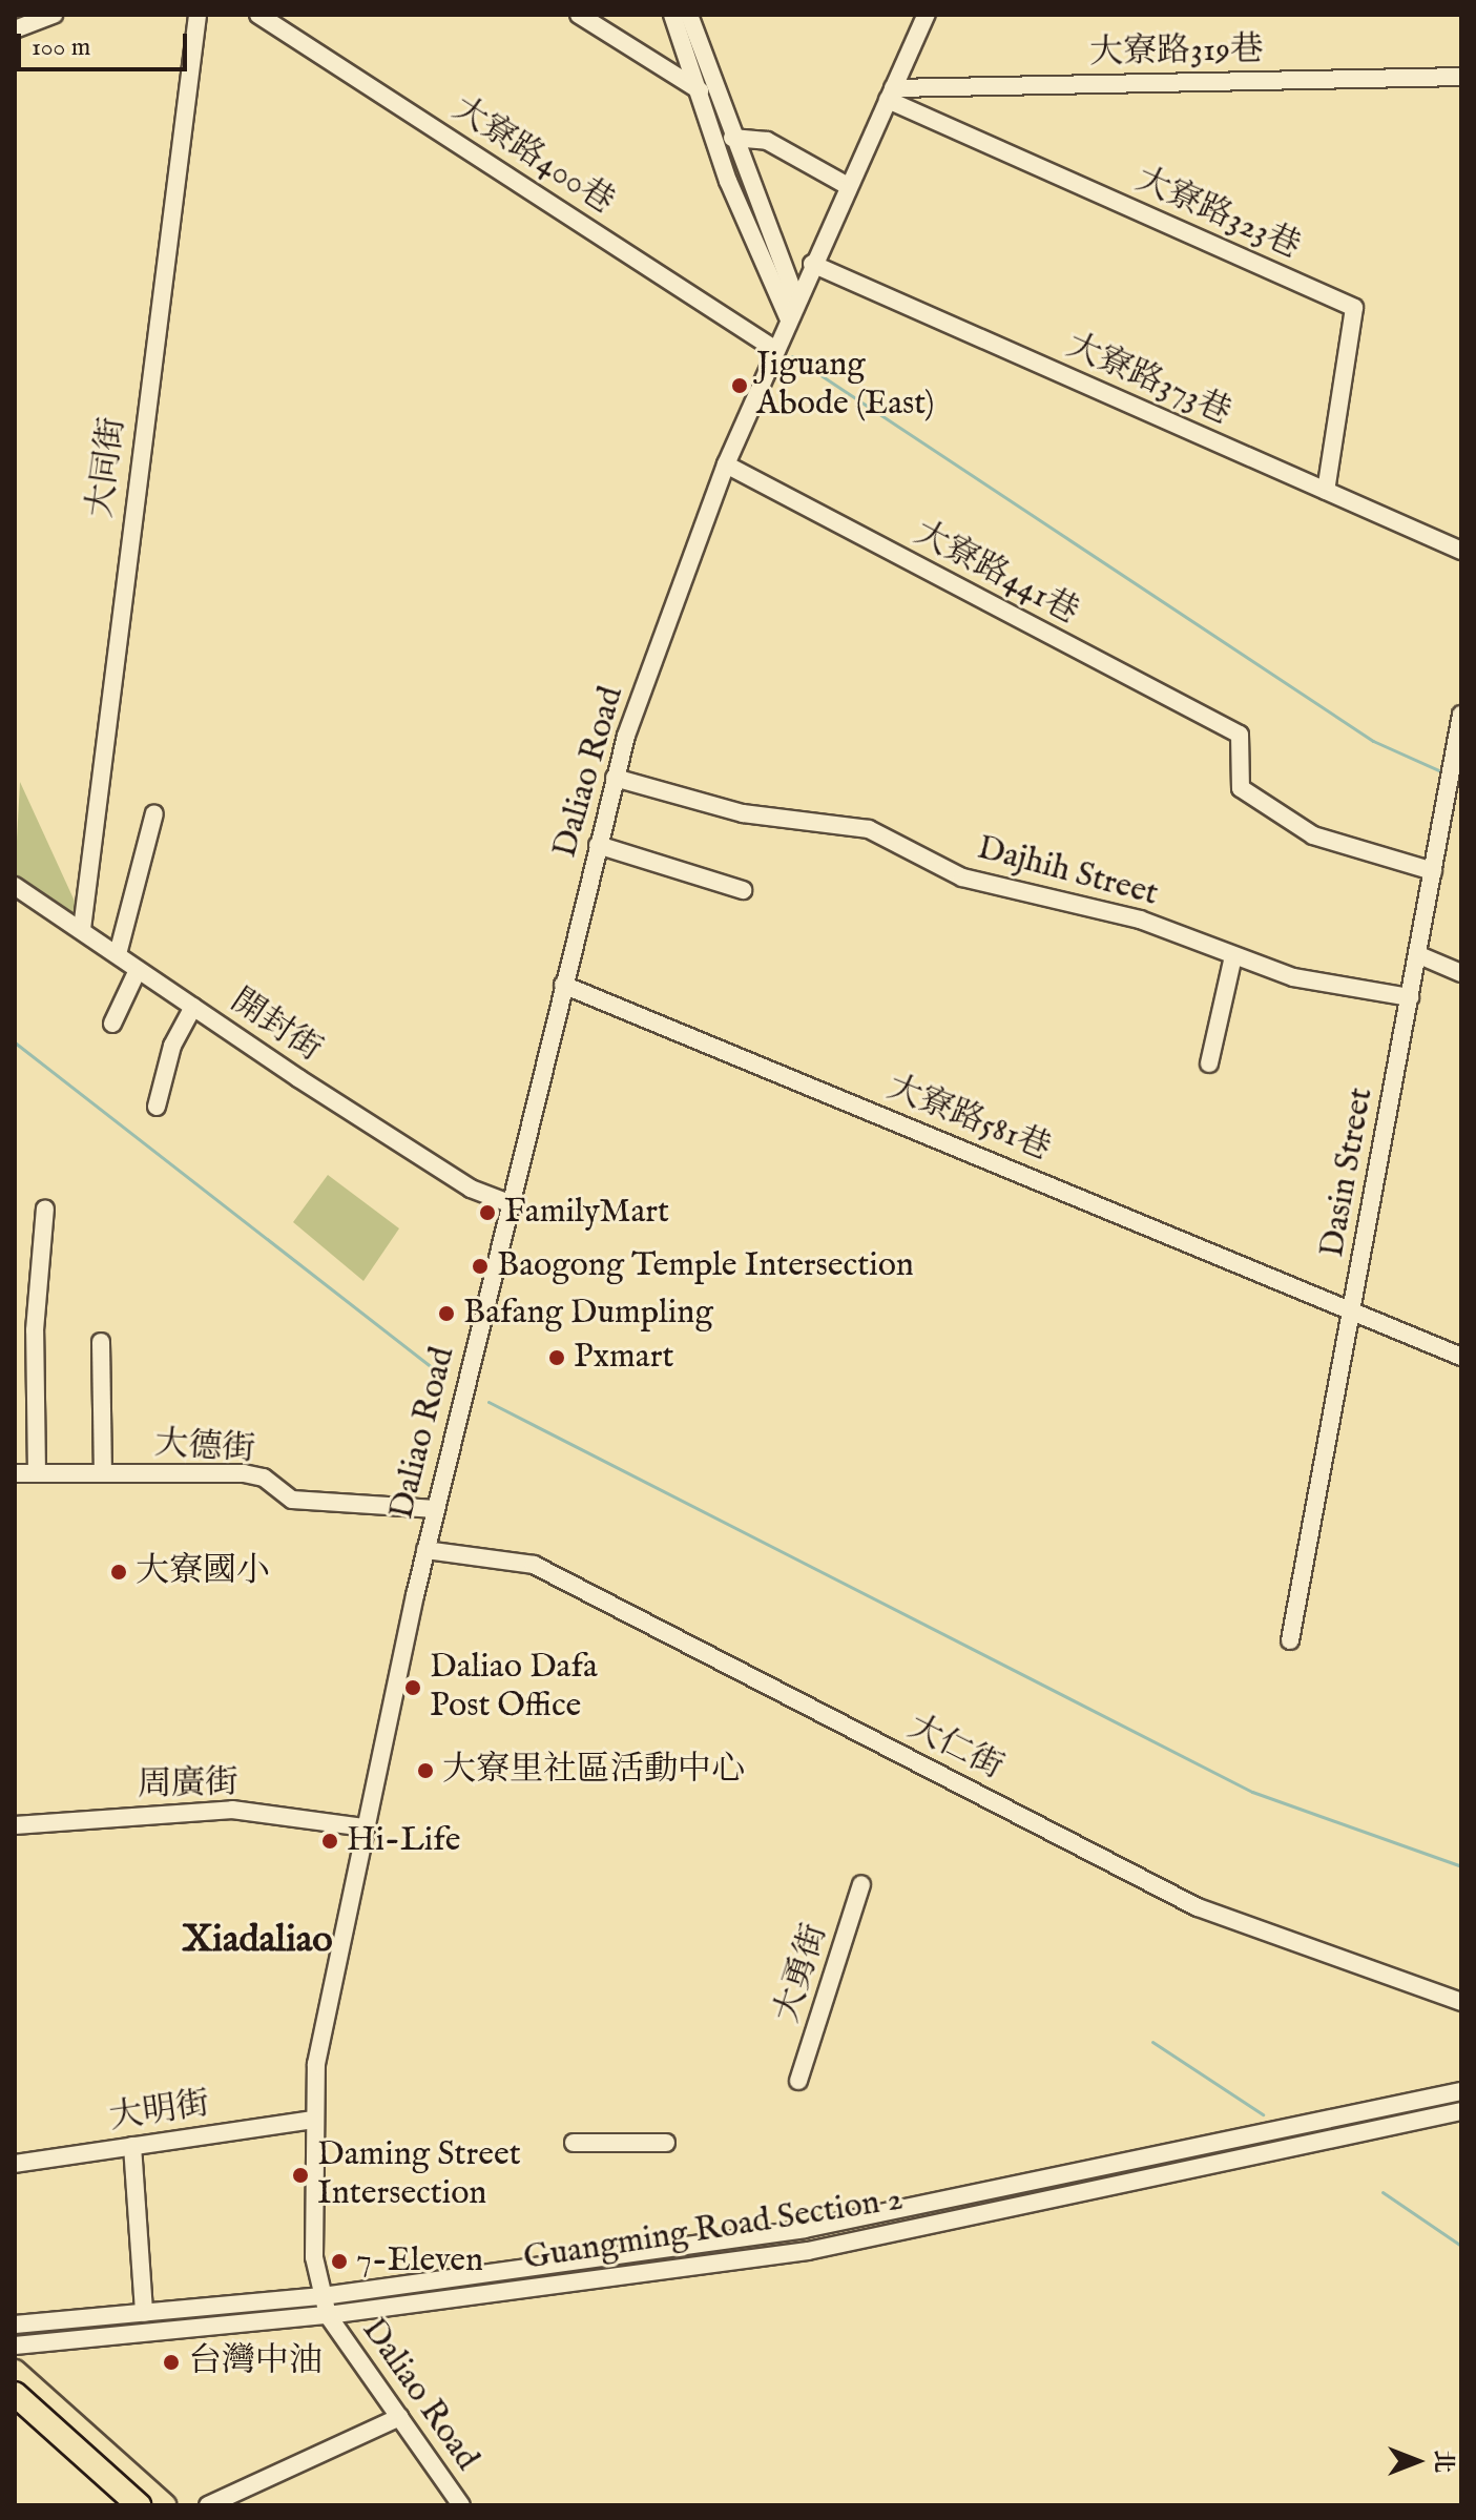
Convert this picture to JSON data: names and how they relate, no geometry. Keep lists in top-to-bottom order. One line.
{"streets":{"street":["大寮路319巷","大寮路400巷","大寮路323巷","大寮路373巷","大同街","大寮路441巷","Daliao Road","Dajhih Street","開封街","大寮路581巷","Dasin Street","大德街","大仁街","周廣街","大勇街","大明街","Guangming Road Section 2"]},"crossings":[["大寮路319巷","大寮路323巷"],["大寮路400巷","Daliao Road"],["大寮路323巷","大寮路373巷"],["大同街","開封街"],["大寮路441巷","Daliao Road"],["大寮路441巷","Dasin Street"],["Daliao Road","Dajhih Street"],["Daliao Road","開封街"],["Daliao Road","大寮路581巷"],["Daliao Road","大德街"],["Daliao Road","大仁街"],["Daliao Road","周廣街"],["Daliao Road","大明街"],["Daliao Road","Guangming Road Section 2"],["Dajhih Street","Dasin Street"],["大寮路581巷","Dasin Street"]],"districts":["Xiadaliao"],"places":["Jiguang Abode (East)","FamilyMart","Baogong Temple Intersection","Bafang Dumpling","Pxmart","大寮國小","Daliao Dafa Post Office","大寮里社區活動中心","Hi-Life","Daming Street Intersection","7-Eleven","台灣中油"],"scale_bar":"100 m","north":"right"}
